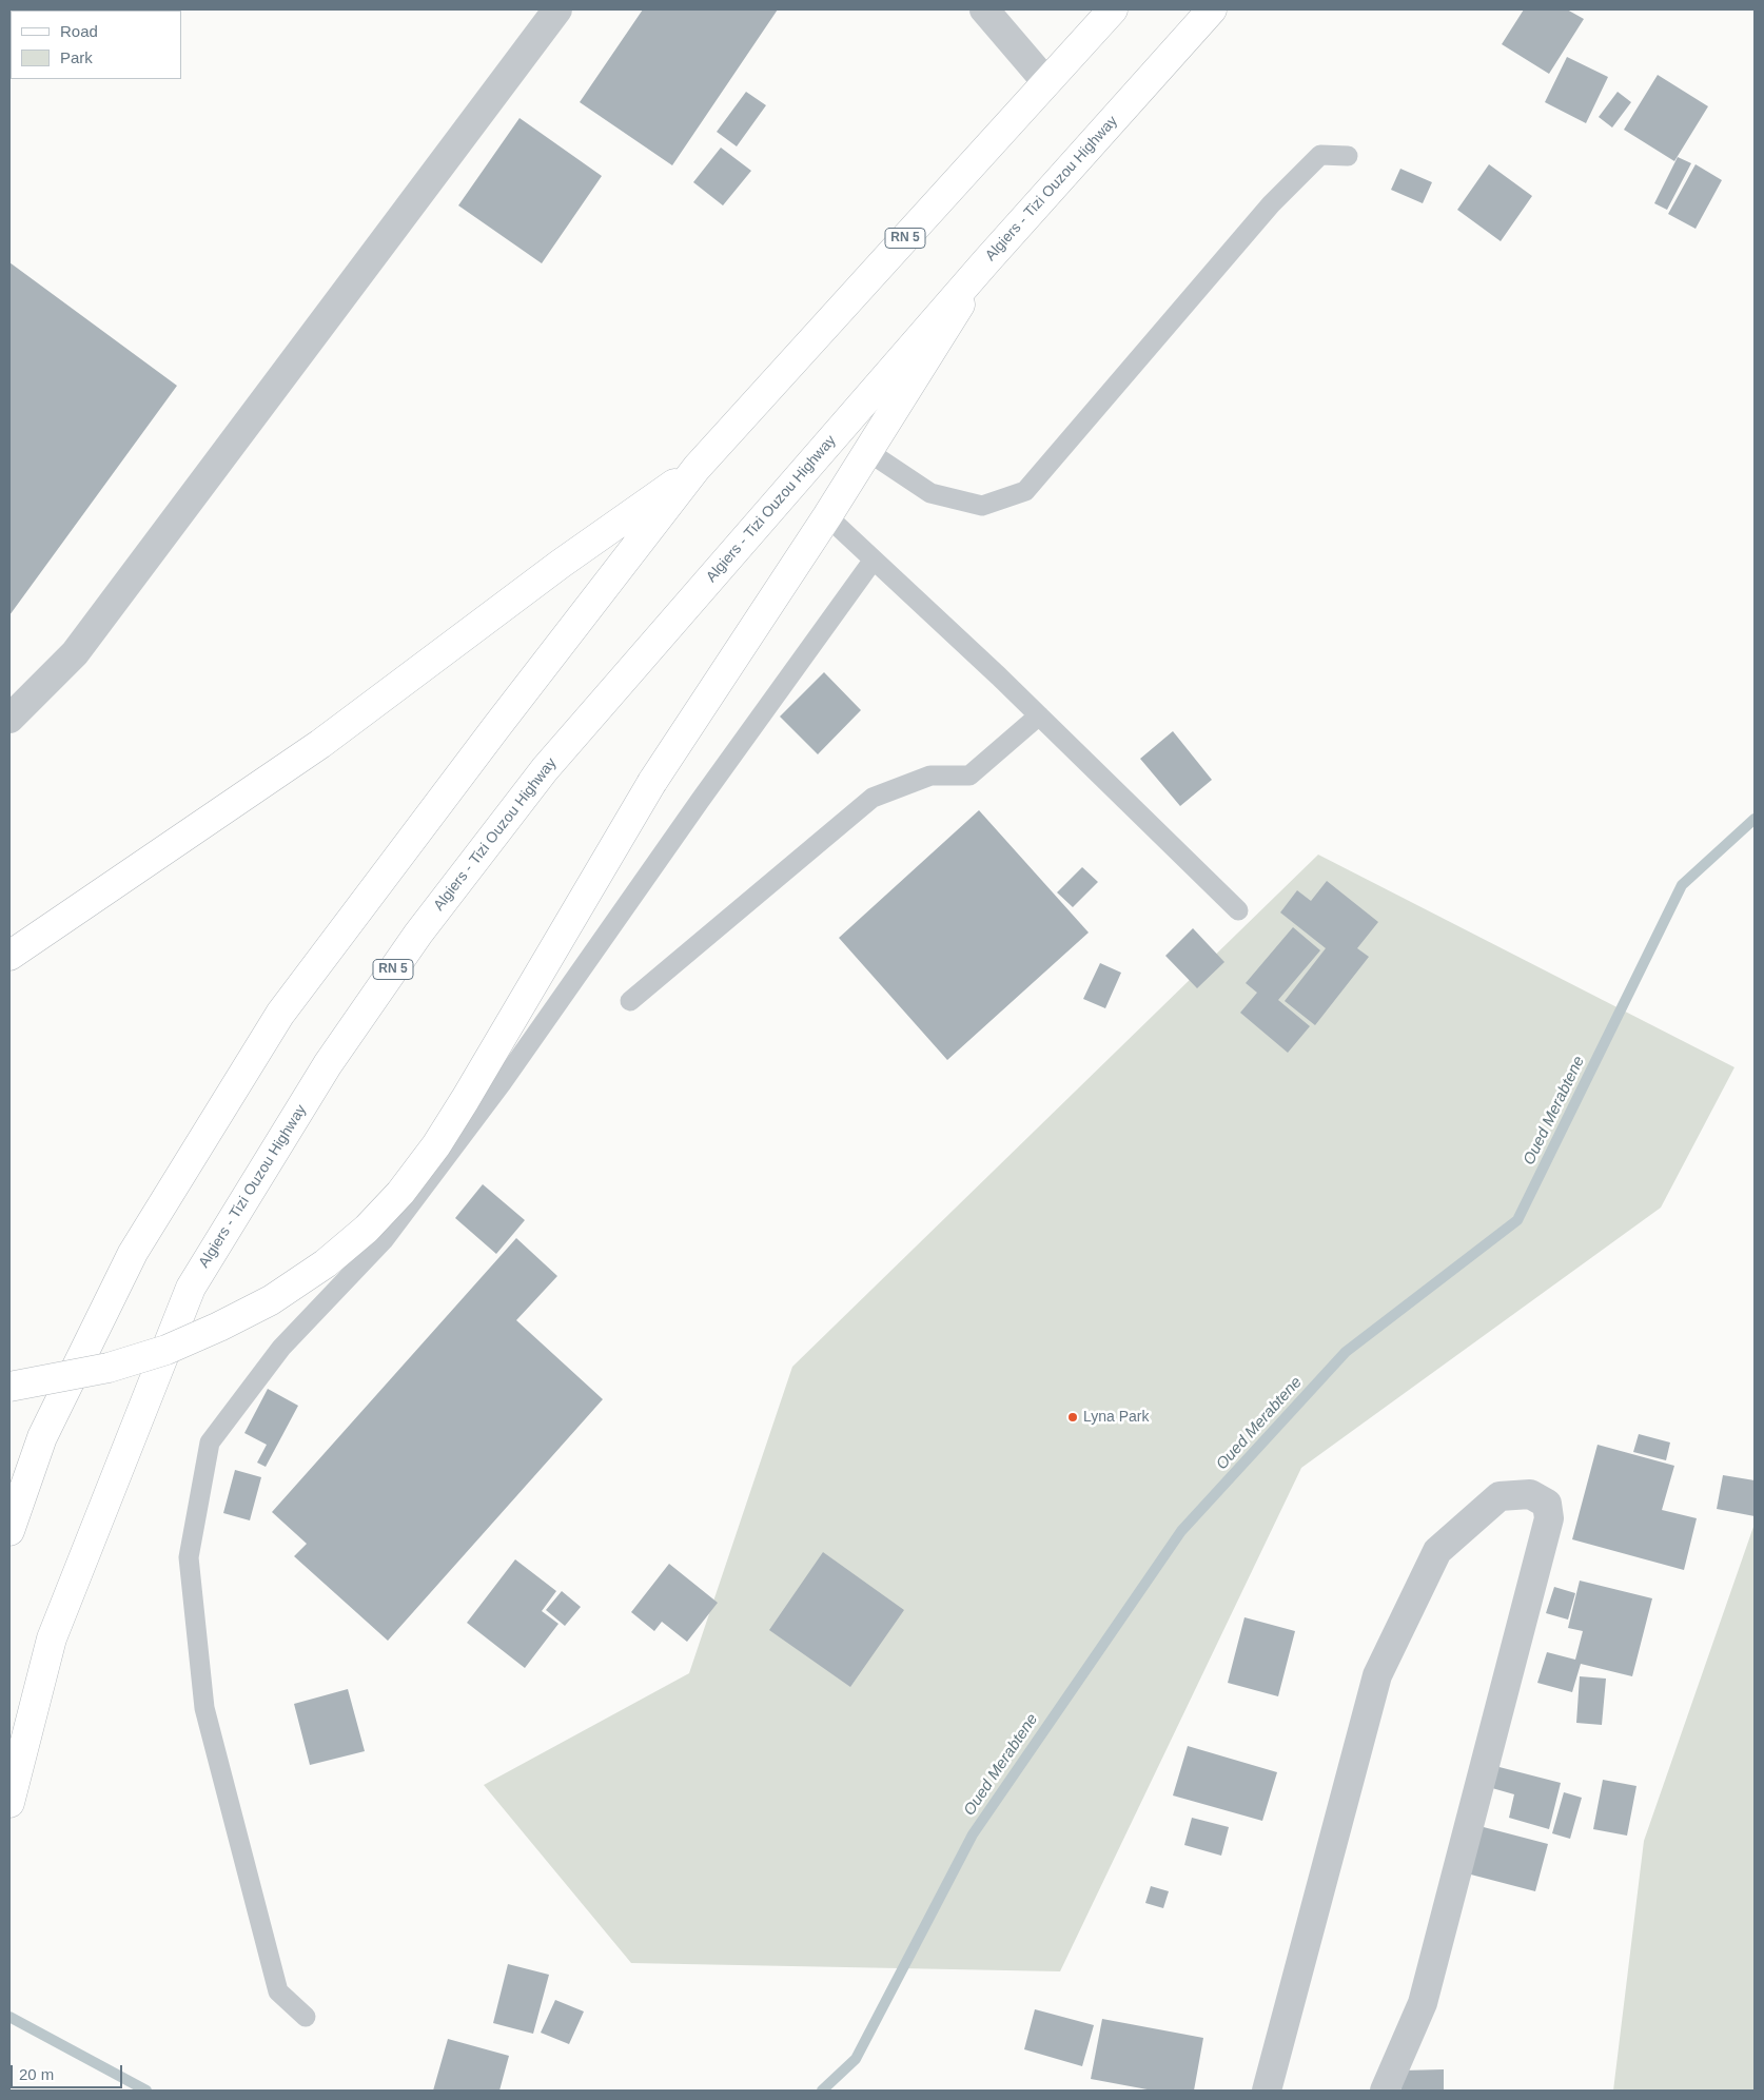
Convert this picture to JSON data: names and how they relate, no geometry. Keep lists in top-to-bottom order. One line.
{"streets":{"main road":["Algiers - Tizi Ouzou Highway","RN 5"]},"water":["Oued Merabtene"],"places":["Lyna Park"],"legend":["Road","Park"],"scale_bar":"20 m"}
